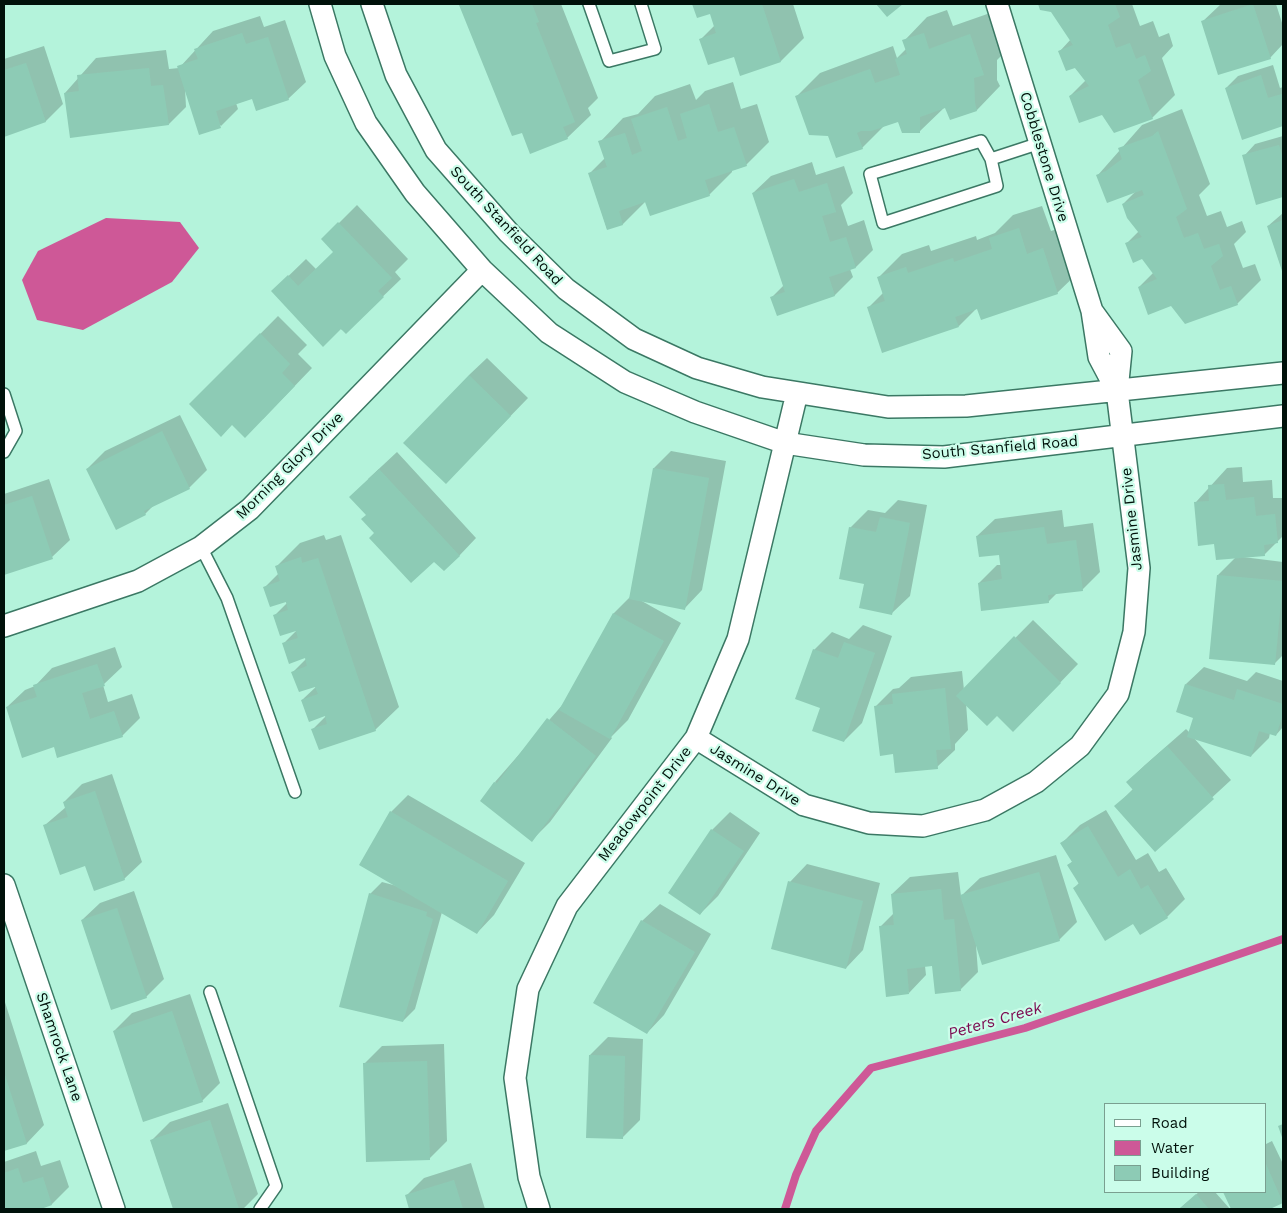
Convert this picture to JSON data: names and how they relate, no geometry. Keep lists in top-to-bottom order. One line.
{"streets":{"street":["Cobblestone Drive","South Stanfield Road","Morning Glory Drive","Jasmine Drive","Meadowpoint Drive","Shamrock Lane"]},"crossings":[["Cobblestone Drive","South Stanfield Road"],["Cobblestone Drive","Jasmine Drive"],["South Stanfield Road","Morning Glory Drive"],["South Stanfield Road","Jasmine Drive"],["South Stanfield Road","Meadowpoint Drive"],["Jasmine Drive","Meadowpoint Drive"]],"water":["Peters Creek"],"legend":["Road","Water","Building"]}
